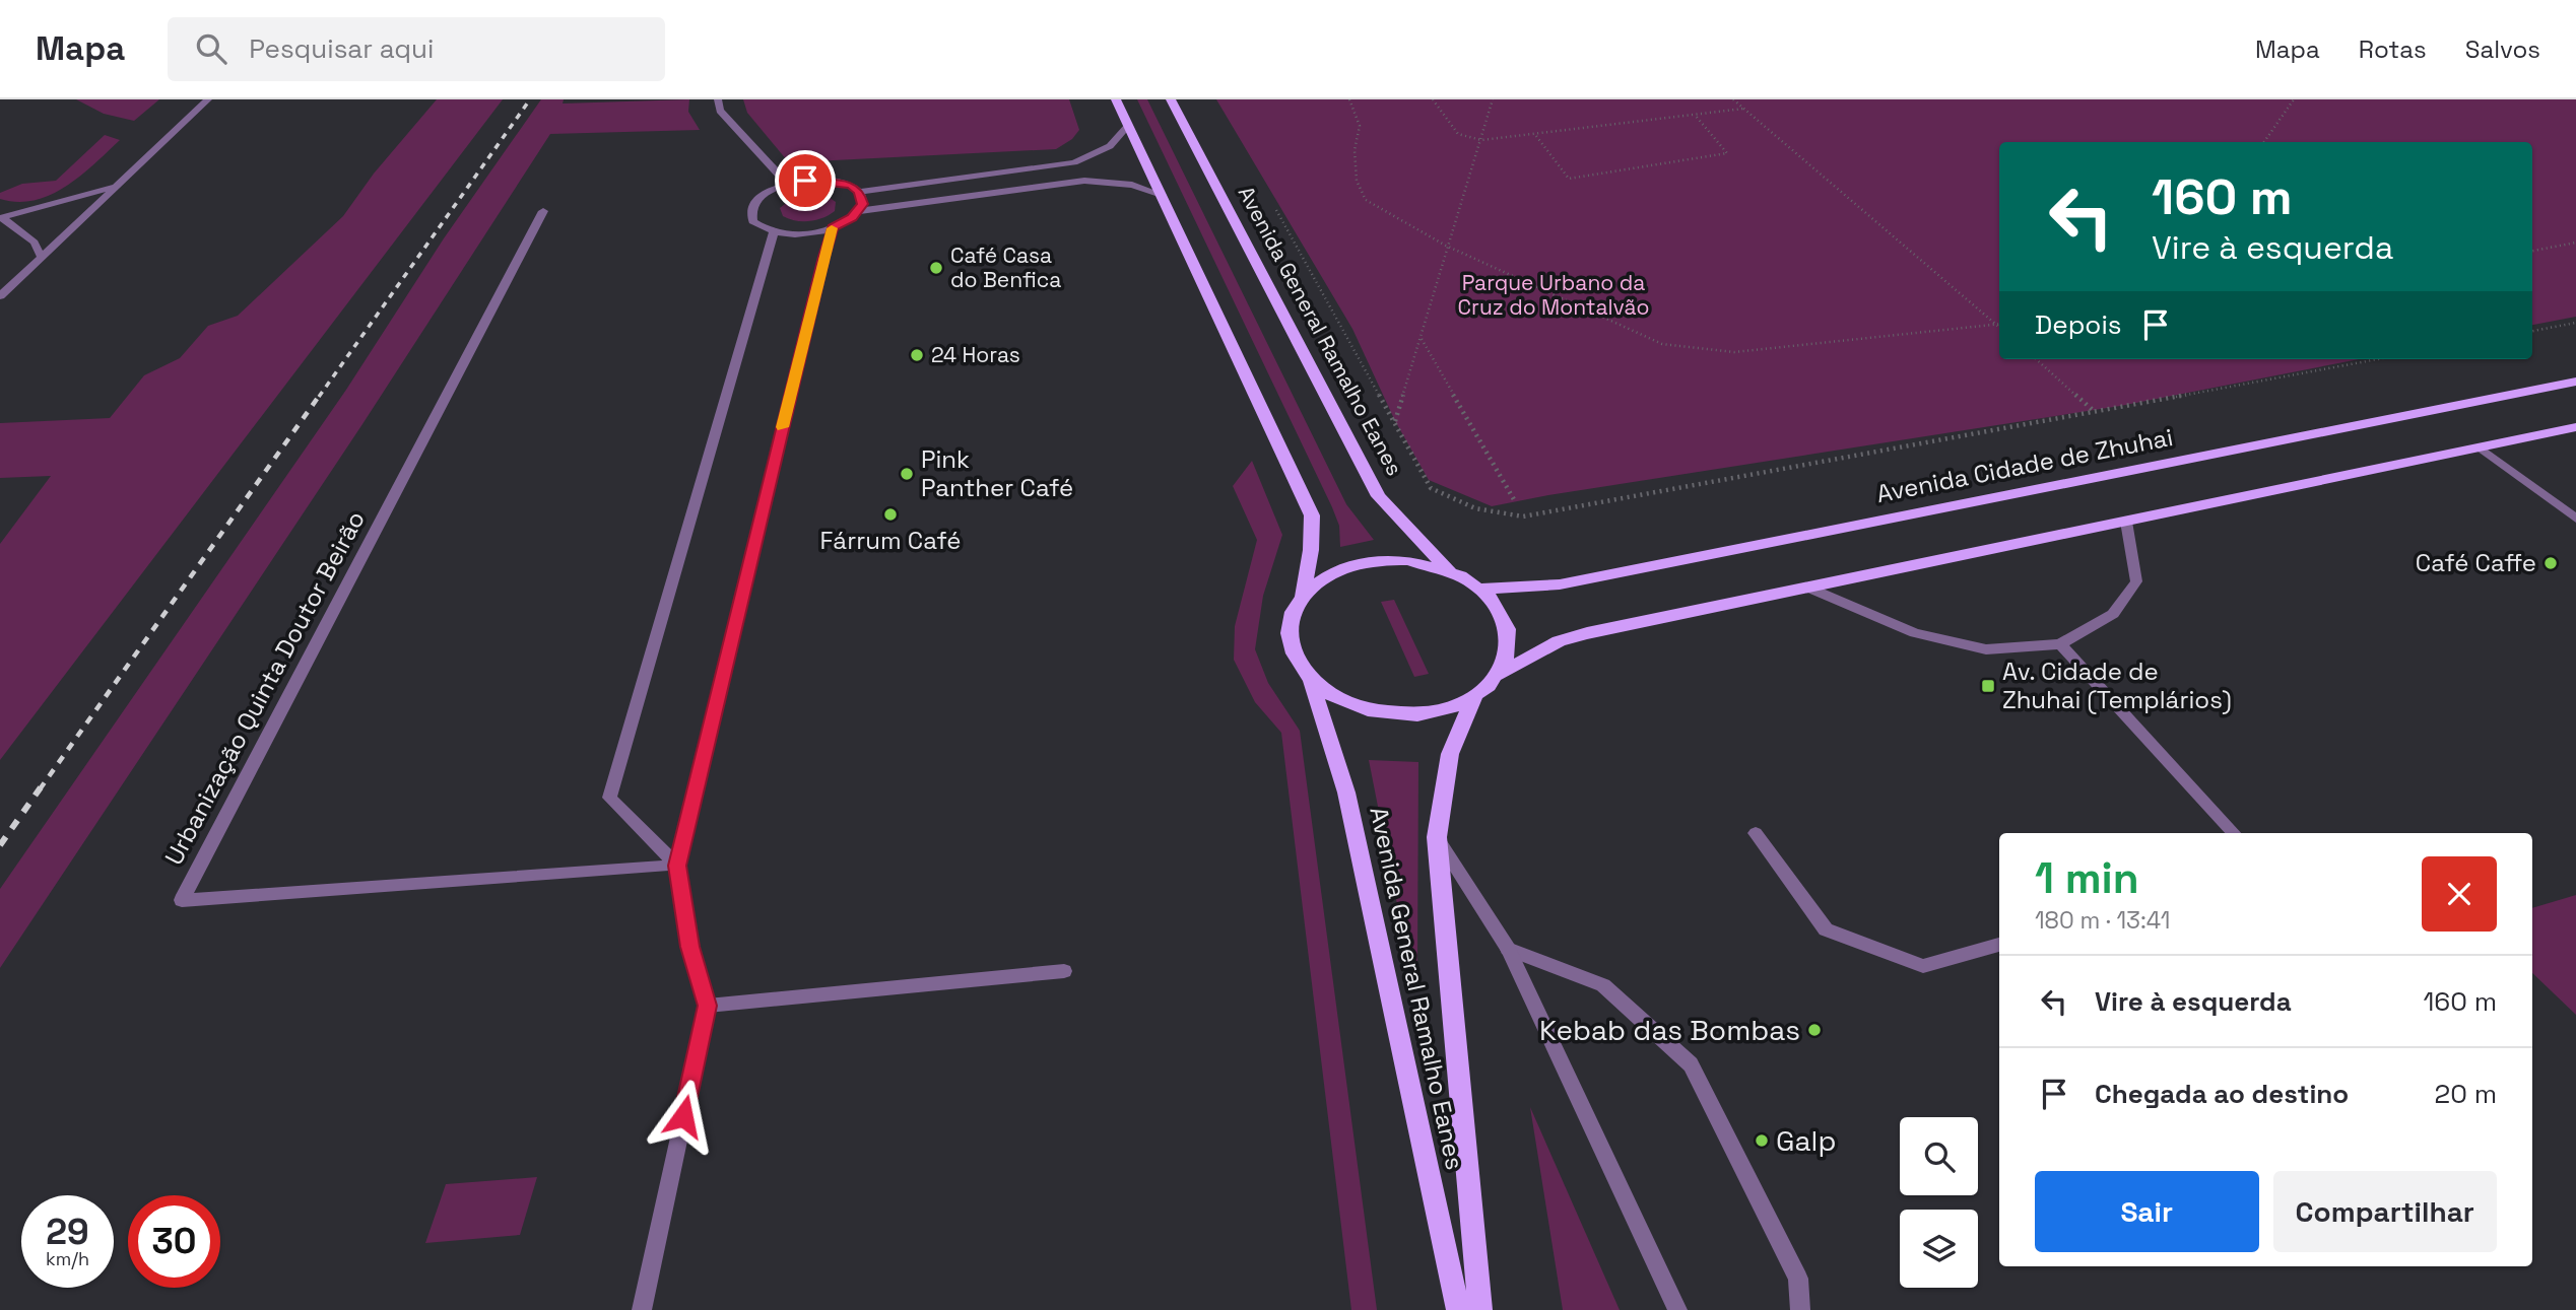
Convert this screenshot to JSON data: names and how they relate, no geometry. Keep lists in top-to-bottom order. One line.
{"streets":{"main road":["Avenida General Ramalho Eanes","Avenida Cidade de Zhuhai"],"street":["Urbanização Quinta Doutor Beirão"]},"crossings":[["Avenida General Ramalho Eanes","Avenida Cidade de Zhuhai"]],"parks":["Parque Urbano da Cruz do Montalvão"],"places":{"other":["Café Casa do Benfica","24 Horas","Pink Panther Café","Fárrum Café","Café Caffe","Kebab das Bombas","Galp"],"transit":["Av. Cidade de Zhuhai (Templários)"]},"page":{"header":"Mapa","search":"Pesquisar aqui","nav":["Mapa","Rotas","Salvos"],"turn":["160 m","Vire à esquerda"],"then":"Depois","heading":["1 min","180 m · 13:41"],"list":[{"name":"Vire à esquerda","value":"160 m"},{"name":"Chegada ao destino","value":"20 m"}],"buttons":["Sair","Compartilhar"],"speed":"29 km/h","limit":"30"}}
